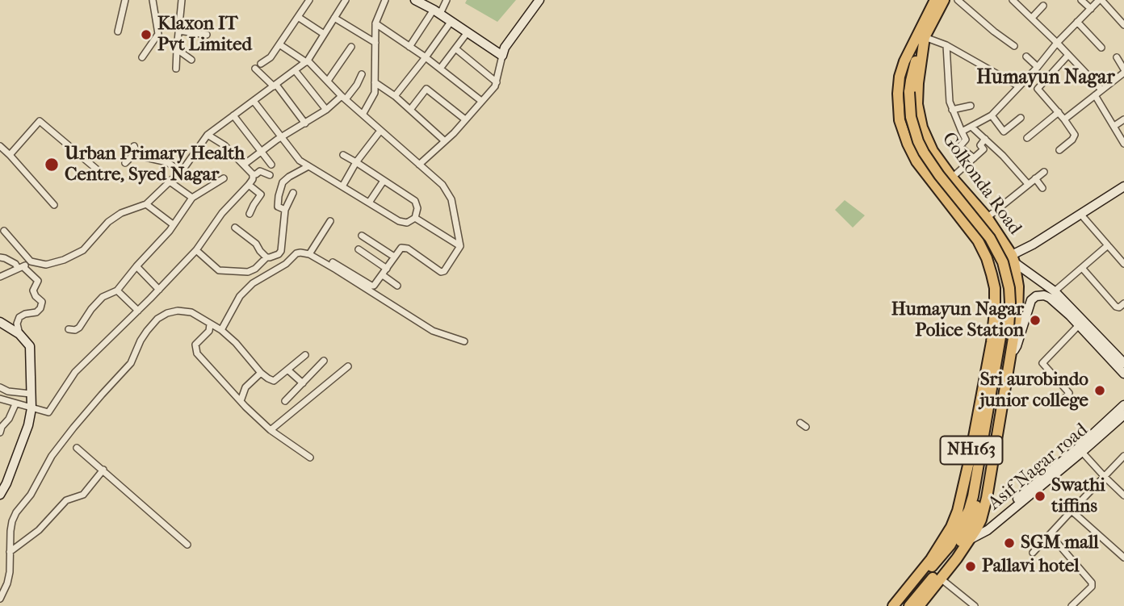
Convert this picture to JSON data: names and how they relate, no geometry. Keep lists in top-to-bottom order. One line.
{"streets":{"highway":["Golkonda Road","NH163"],"street":["Asif Nagar road"]},"crossings":[["Golkonda Road","Asif Nagar road"]],"districts":["Humayun Nagar"],"places":["Klaxon IT Pvt Limited","Urban Primary Health Centre, Syed Nagar","Humayun Nagar Police Station","Sri aurobindo junior college","Swathi tiffins","SGM mall","Pallavi hotel"]}
